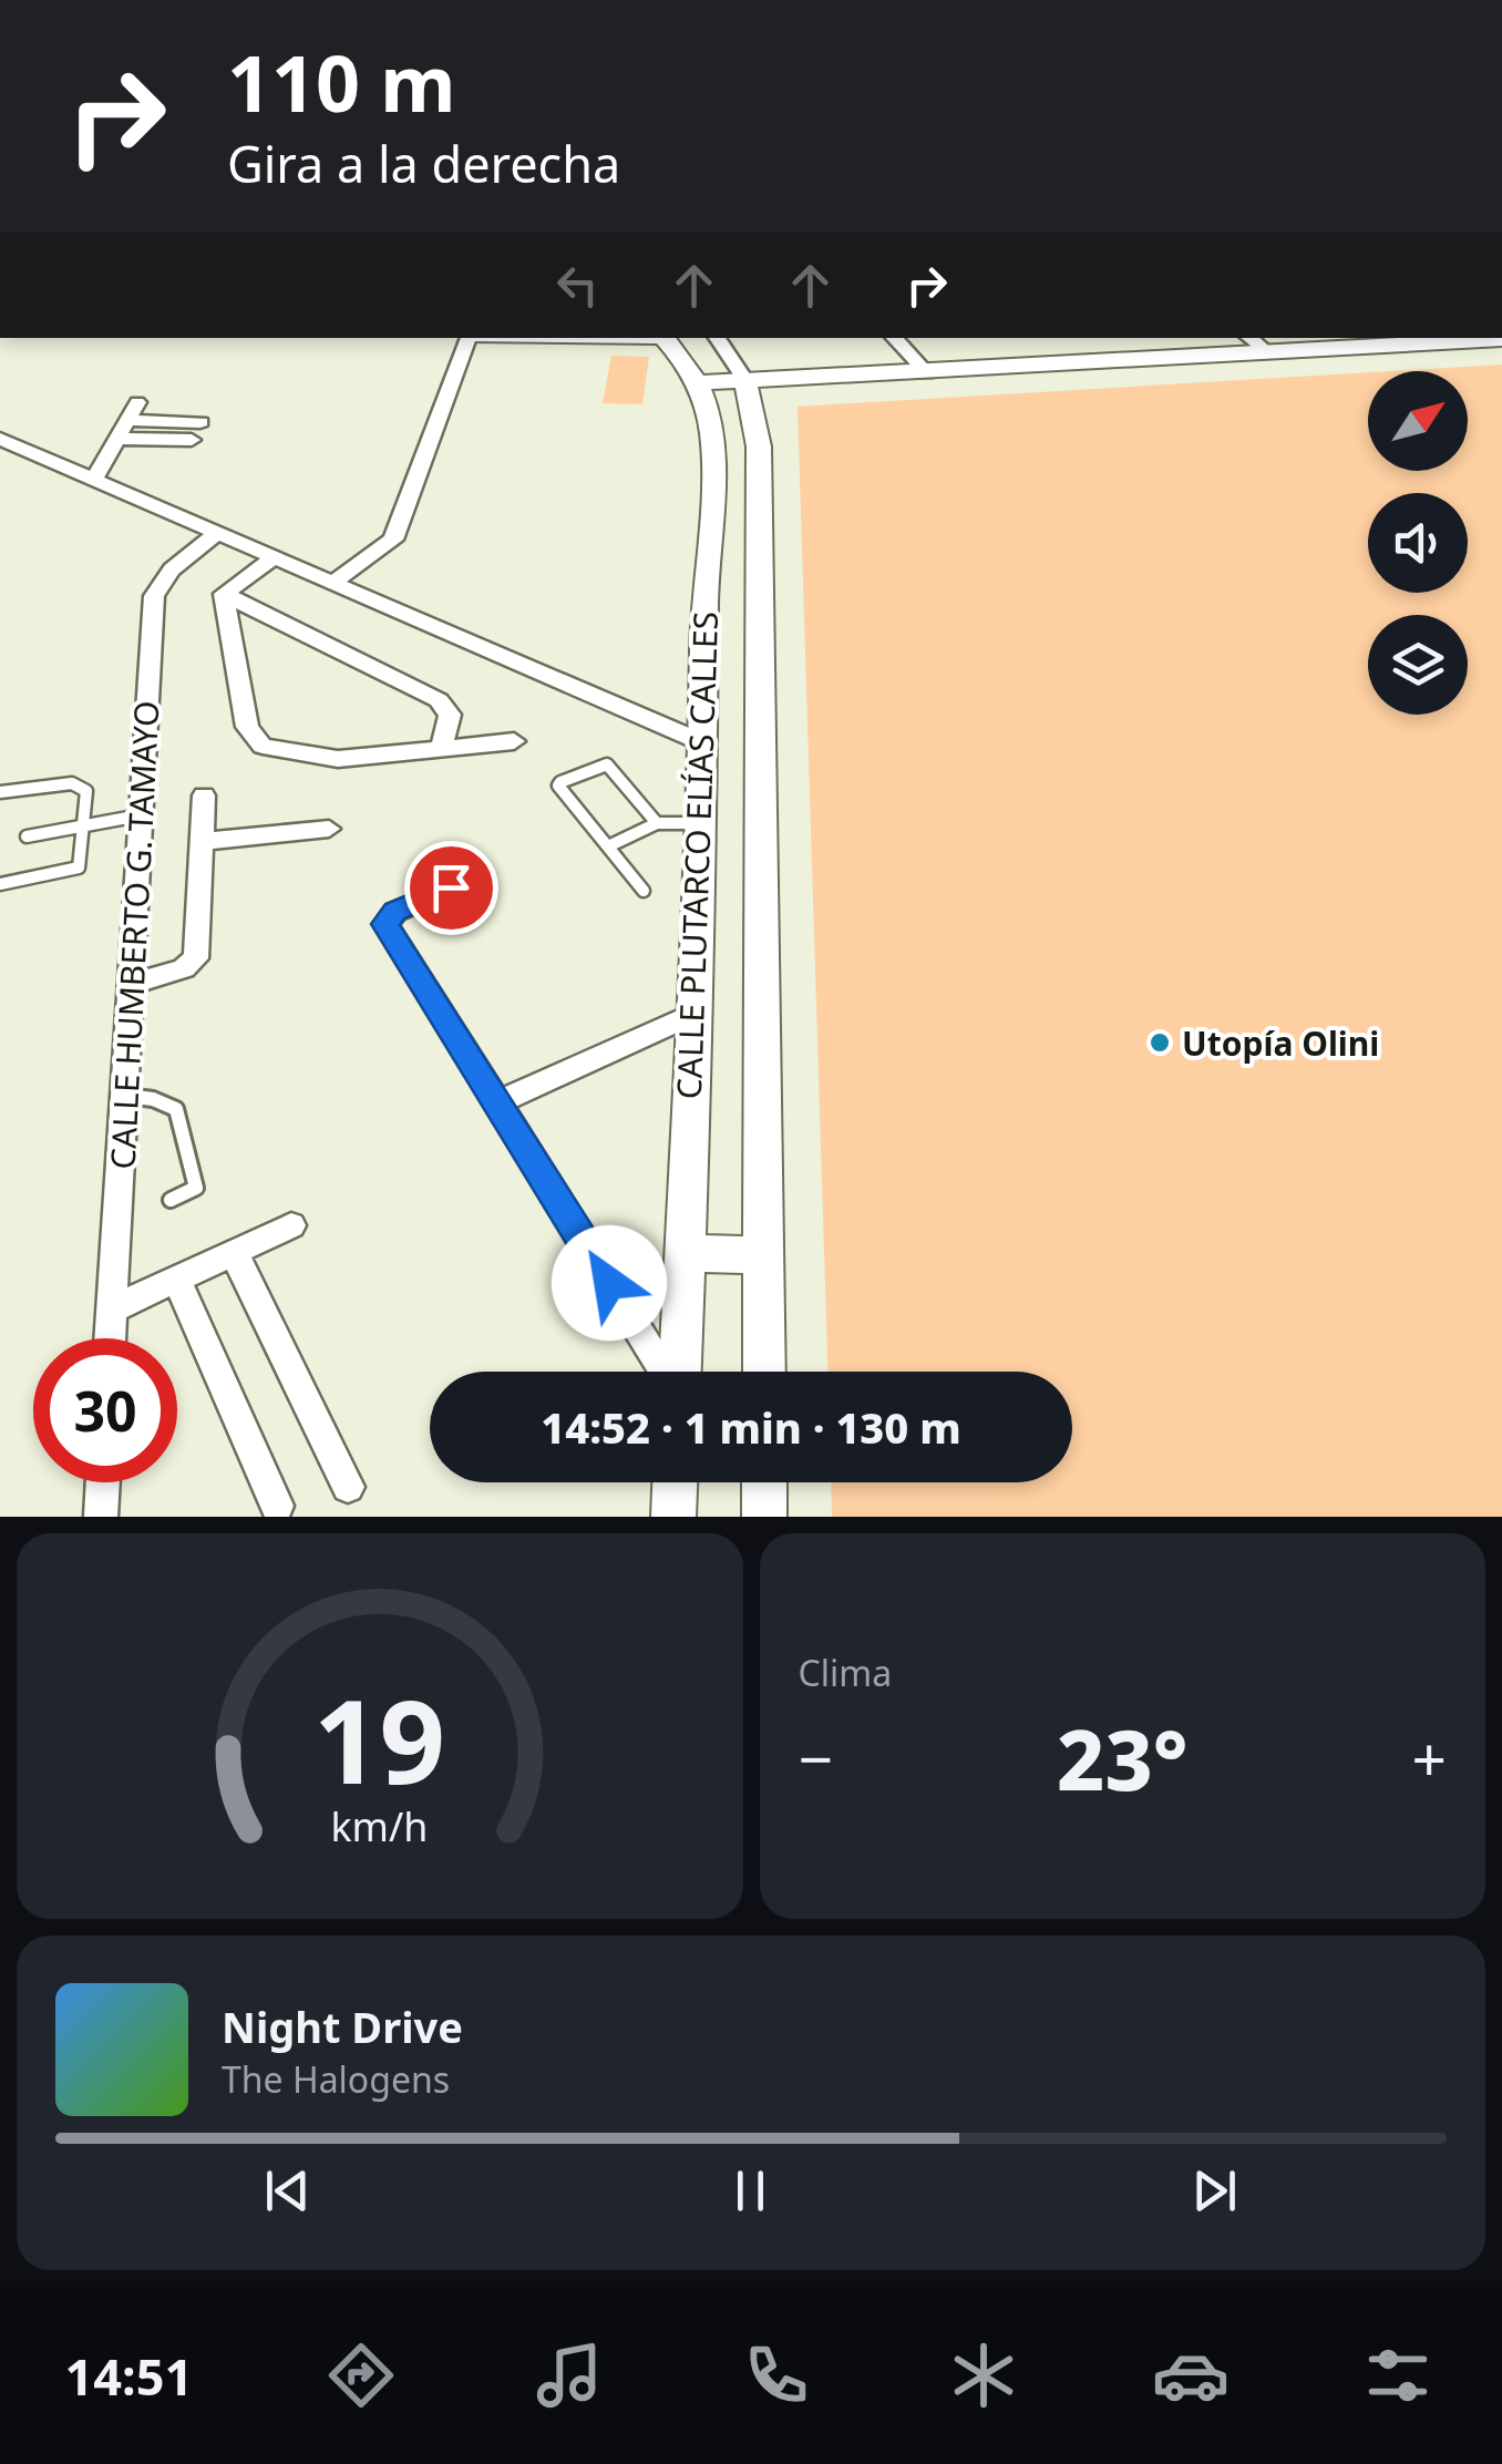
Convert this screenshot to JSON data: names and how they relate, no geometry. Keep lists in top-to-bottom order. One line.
{"streets":{"street":["CALLE PLUTARCO ELÍAS CALLES","CALLE HUMBERTO G. TAMAYO"]},"places":["Utopía Olini"],"north":"top right","page":{"turn":["110 m","Gira a la derecha"],"limit":"30","trip":"14:52 · 1 min · 130 m","tile":"Clima","heat":["−","23°","+"],"song":["Night Drive","The Halogens"],"tabs":"14:51","gauge":["19","km/h"]}}
